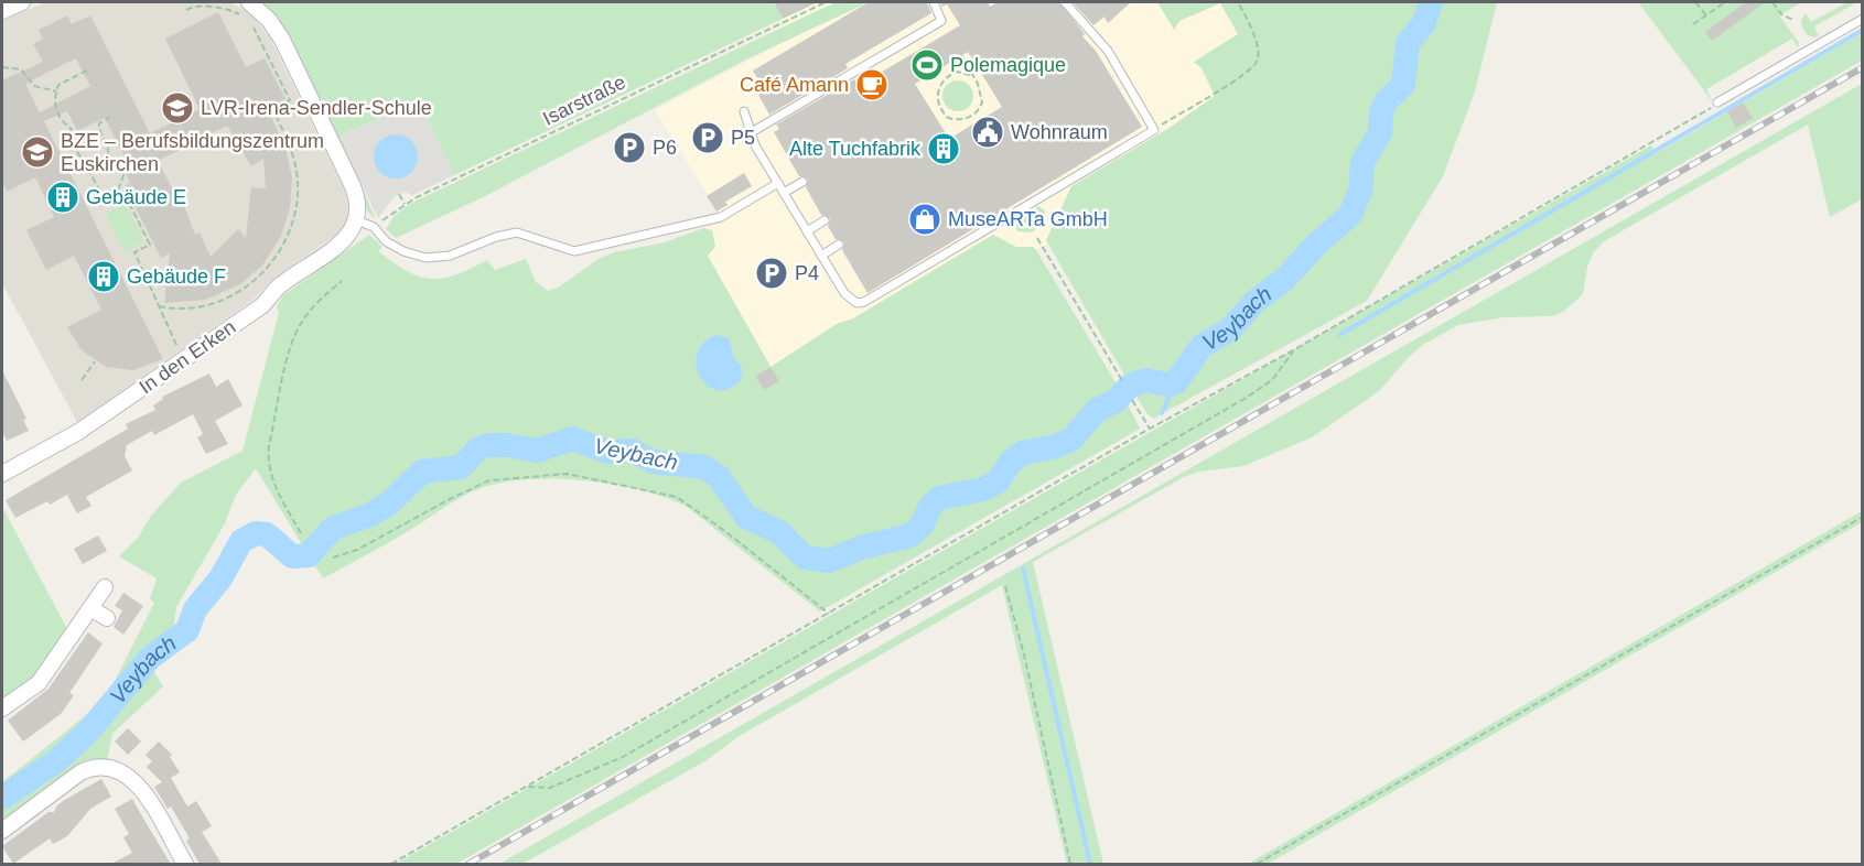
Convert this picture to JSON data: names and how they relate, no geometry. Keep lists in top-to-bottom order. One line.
{"streets":{"street":["In den Erken"],"path":["Isarstraße"]},"crossings":[["Isarstraße","In den Erken"]],"water":["Veybach"],"places":{"sports":["Polemagique"],"cafe":["Café Amann"],"school or university":["LVR-Irena-Sendler-Schule","BZE – Berufsbildungszentrum Euskirchen"],"public building":["Wohnraum"],"parking":["P5","P6","P4"],"building":["Alte Tuchfabrik","Gebäude E","Gebäude F"],"shop":["MuseARTa GmbH"]}}
